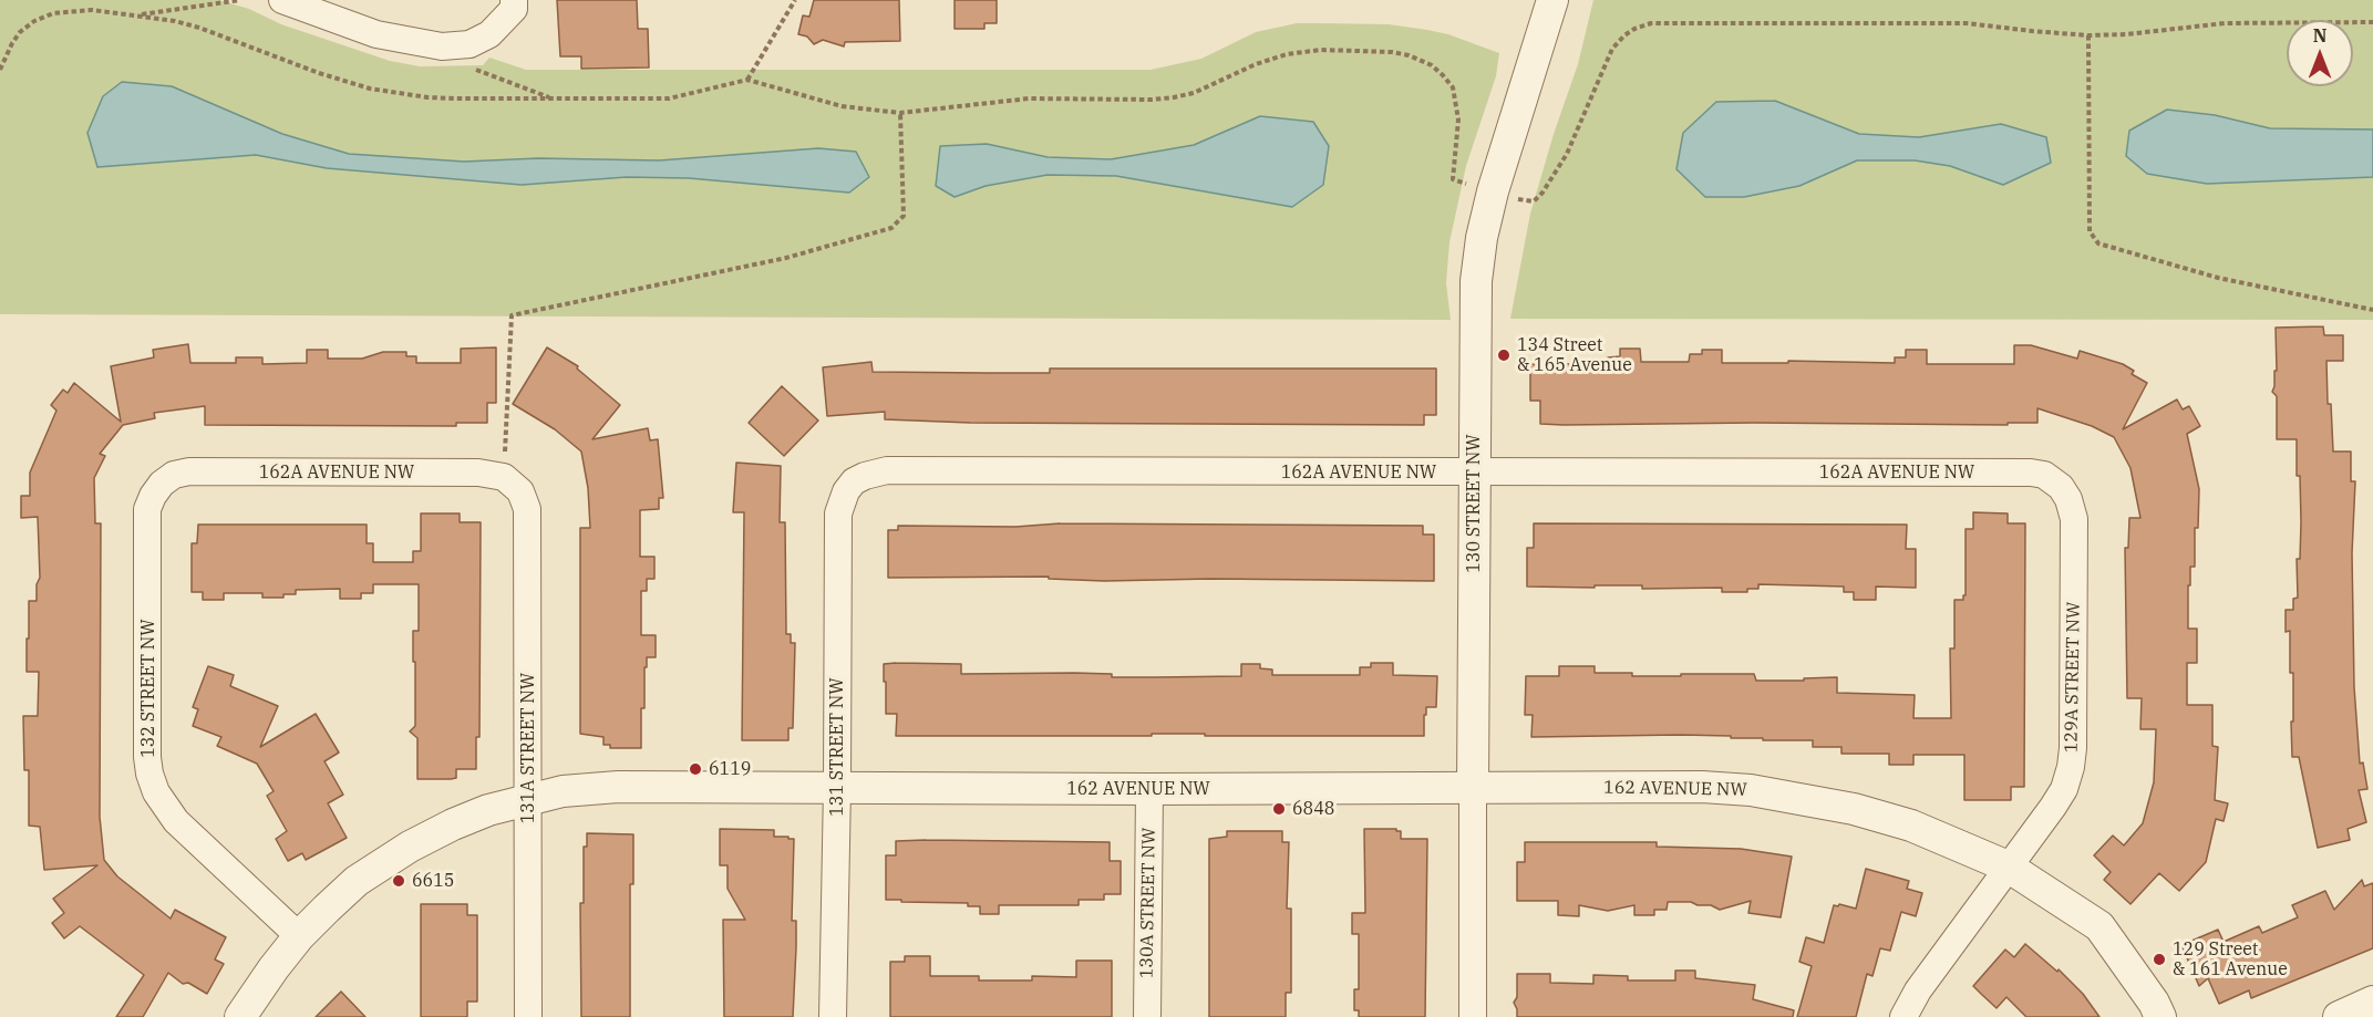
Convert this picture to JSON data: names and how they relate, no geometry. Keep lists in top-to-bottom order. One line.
{"streets":{"street":["162A AVENUE NW","130 STREET NW","129A STREET NW","132 STREET NW","131 STREET NW","131A STREET NW","162 AVENUE NW","130A STREET NW"]},"crossings":[["162A AVENUE NW","130 STREET NW"],["162A AVENUE NW","129A STREET NW"],["162A AVENUE NW","132 STREET NW"],["162A AVENUE NW","131 STREET NW"],["162A AVENUE NW","131A STREET NW"],["130 STREET NW","162 AVENUE NW"],["129A STREET NW","162 AVENUE NW"],["132 STREET NW","162 AVENUE NW"],["131 STREET NW","162 AVENUE NW"],["131A STREET NW","162 AVENUE NW"],["162 AVENUE NW","130A STREET NW"]],"places":["134 Street & 165 Avenue","6119","6848","6615","129 Street & 161 Avenue"],"north":"top"}
